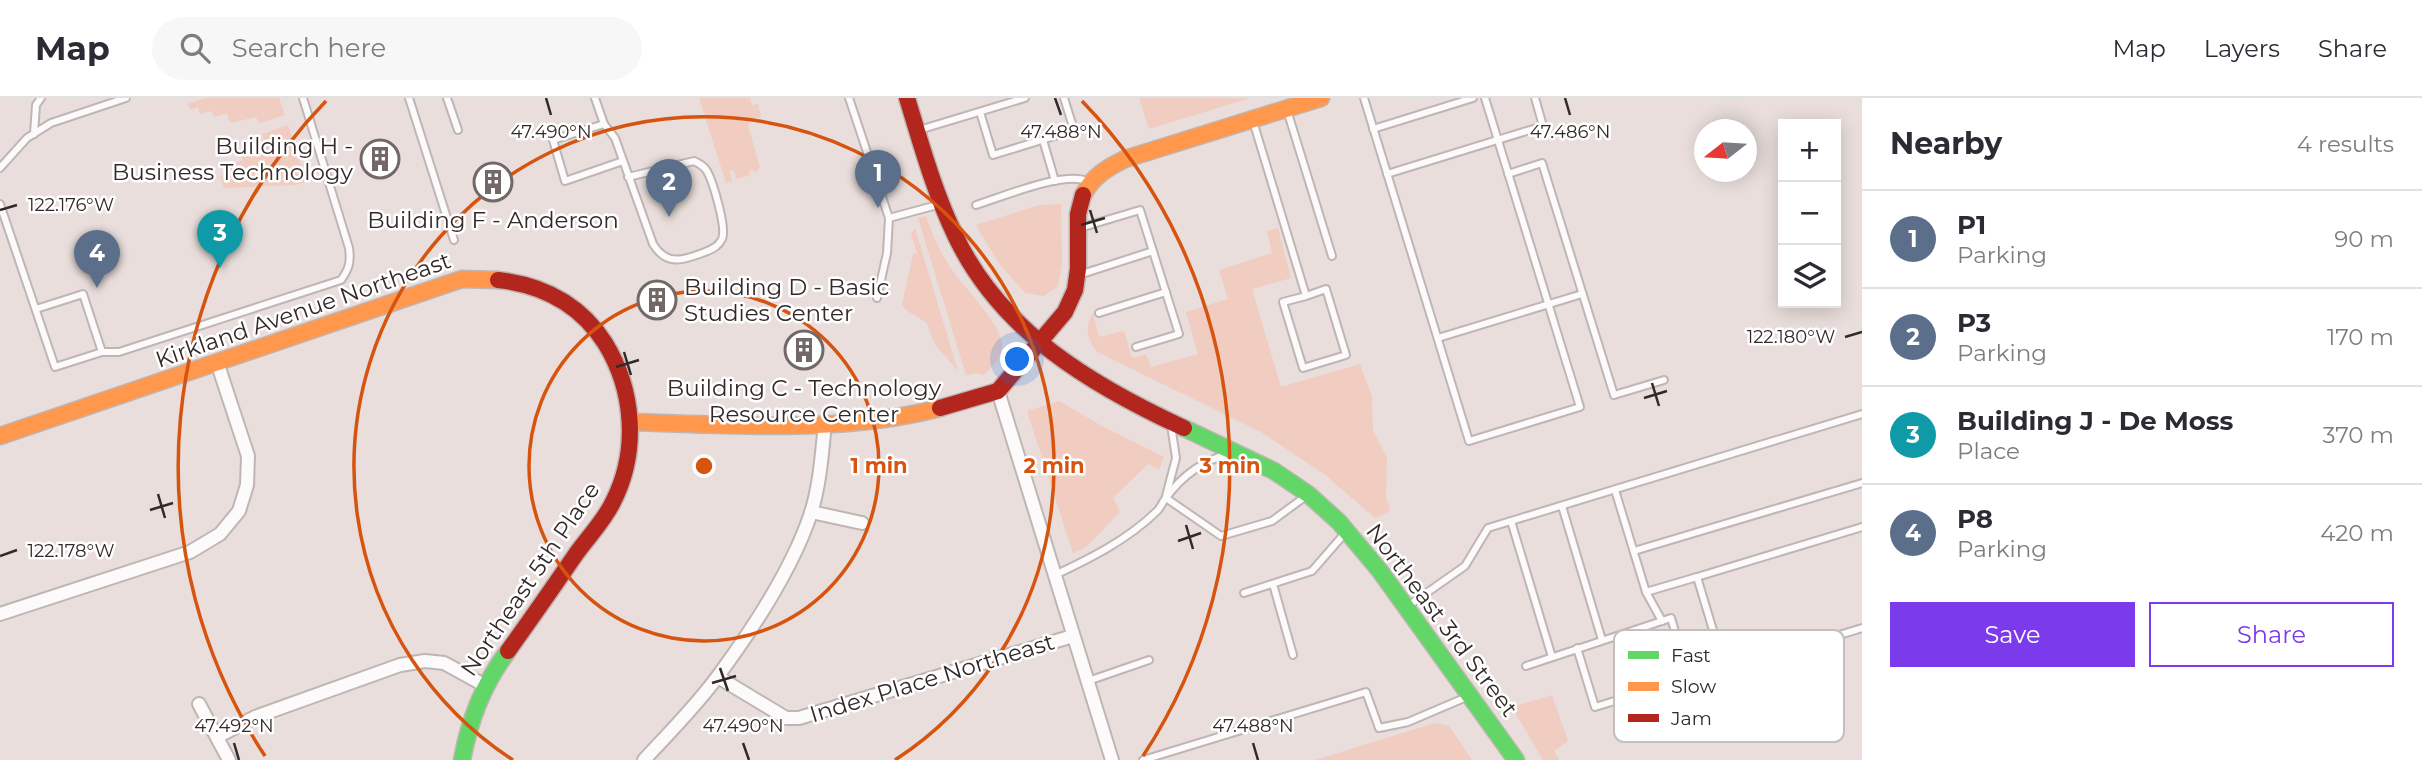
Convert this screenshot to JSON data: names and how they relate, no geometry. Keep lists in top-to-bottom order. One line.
{"streets":{"street":["Kirkland Avenue Northeast","Northeast 5th Place","Northeast 3rd Street","Index Place Northeast"]},"crossings":[["Kirkland Avenue Northeast","Northeast 5th Place"]],"places":{"building":["Building H - Business Technology","Building F - Anderson","Building D - Basic Studies Center","Building C - Technology Resource Center"]},"legend":["Fast","Slow","Jam"],"north":"left","page":{"header":"Map","search":"Search here","nav":["Map","Layers","Share"],"heading":["Nearby","4 results"],"map_buttons":["+","−"],"pins":["1","2","3","4"],"list":[{"mark":"1","name":"P1","note":"Parking","value":"90 m"},{"mark":"2","name":"P3","note":"Parking","value":"170 m"},{"mark":"3","name":"Building J - De Moss","note":"Place","value":"370 m"},{"mark":"4","name":"P8","note":"Parking","value":"420 m"}],"buttons":["Save","Share"]},"coordinates":["47.490°N","47.488°N","47.486°N","122.176°W","122.180°W","122.178°W","47.492°N"],"rings":["1 min","2 min","3 min"]}
